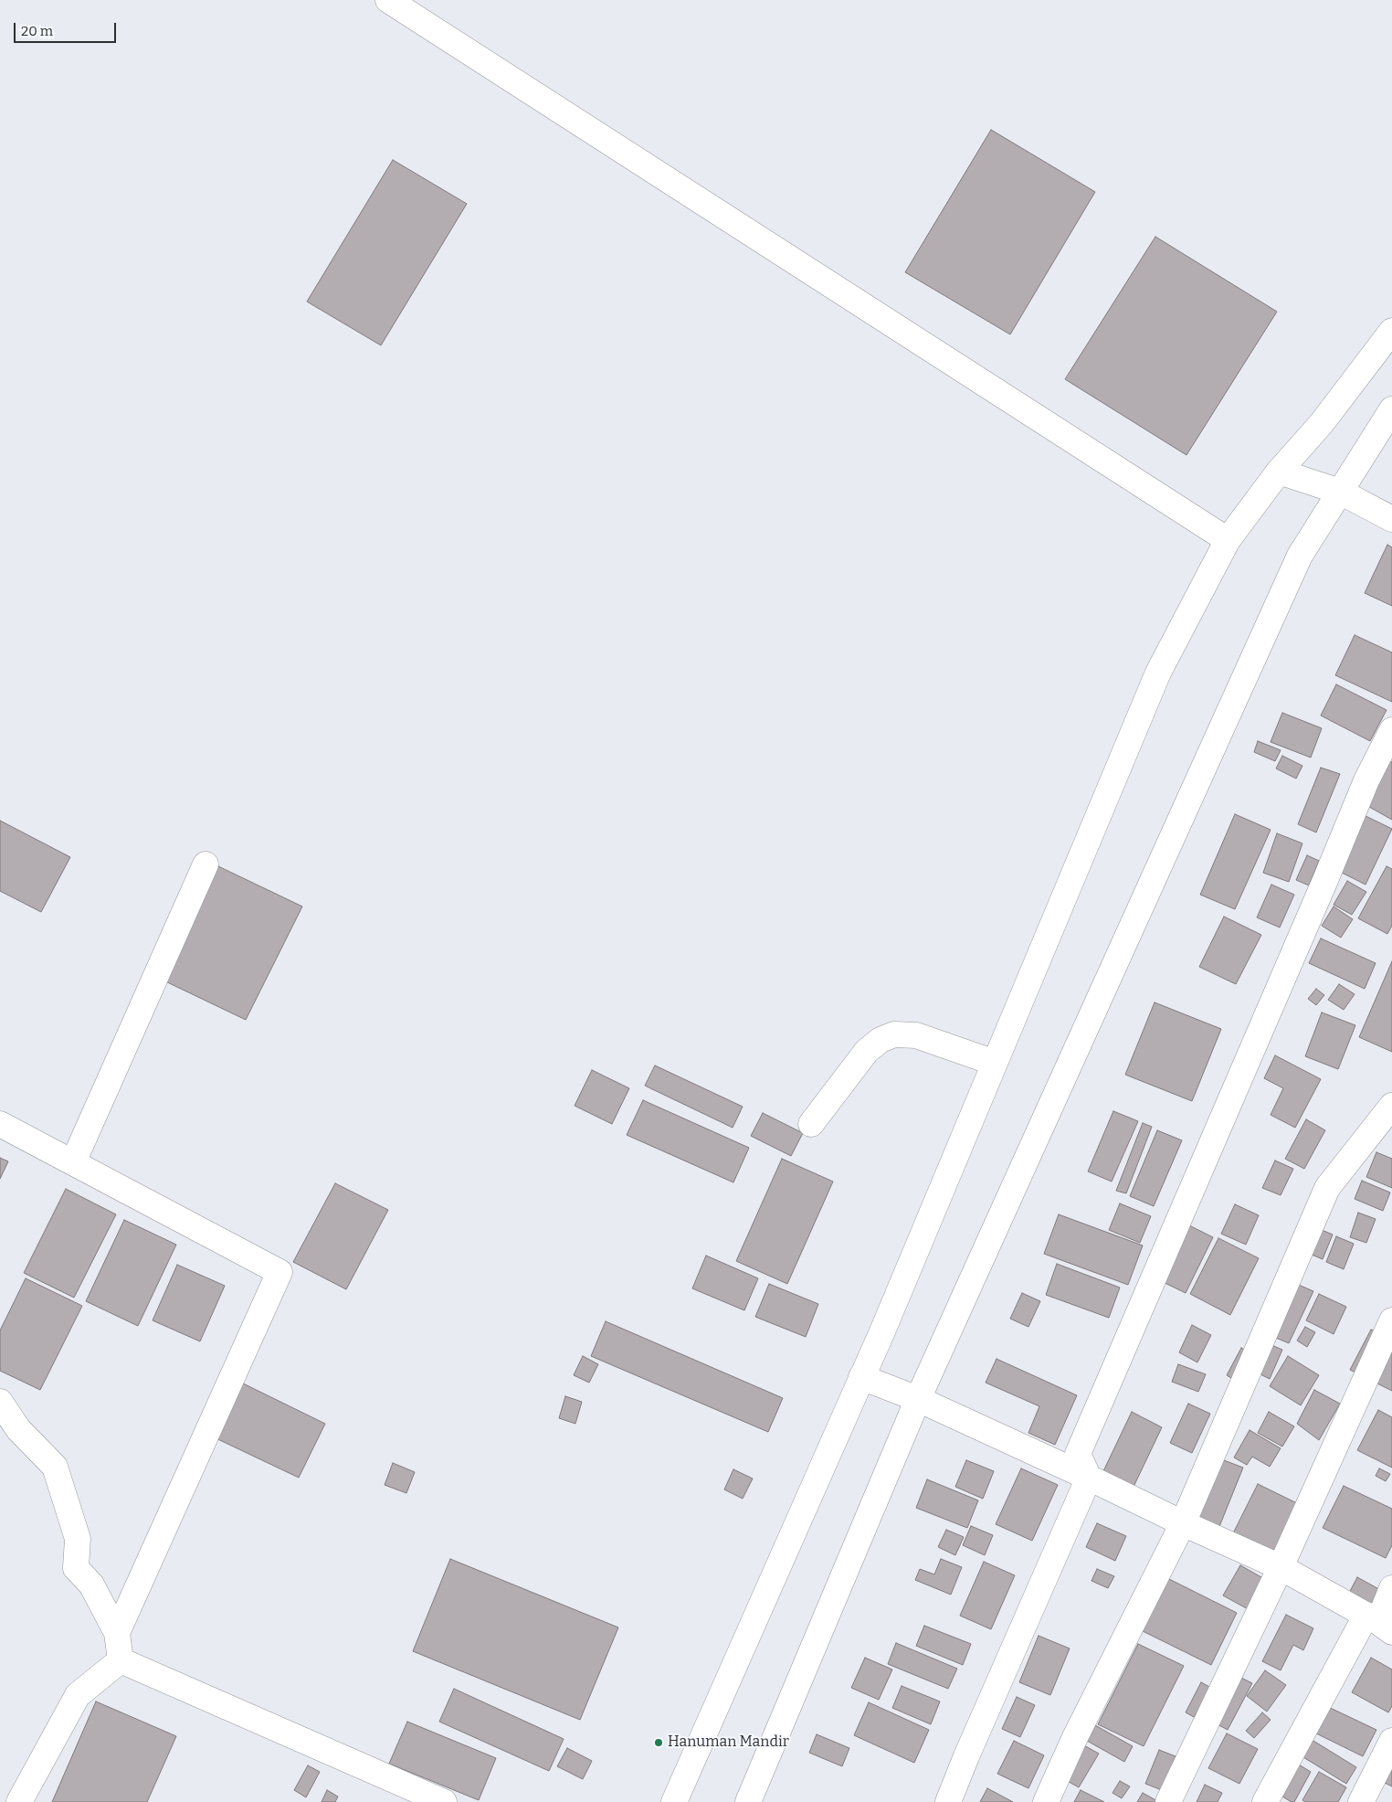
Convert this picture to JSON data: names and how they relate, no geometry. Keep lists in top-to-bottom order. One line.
{"places":["Hanuman Mandir"],"scale_bar":"20 m"}
